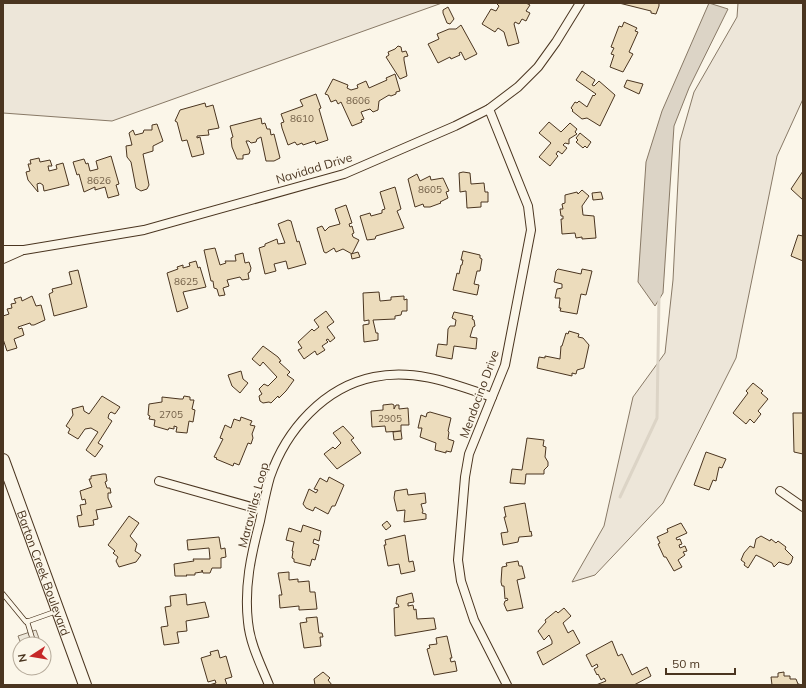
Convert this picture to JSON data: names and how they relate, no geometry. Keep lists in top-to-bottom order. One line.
{"streets":{"street":["Navidad Drive","Mendocino Drive","Maravillas Loop","Barton Creek Boulevard"]},"crossings":[["Navidad Drive","Mendocino Drive"],["Mendocino Drive","Maravillas Loop"]],"house_numbers":["8606","8610","8626","8605","8625","2705","2905"],"scale_bar":"50 m","north":"left"}
